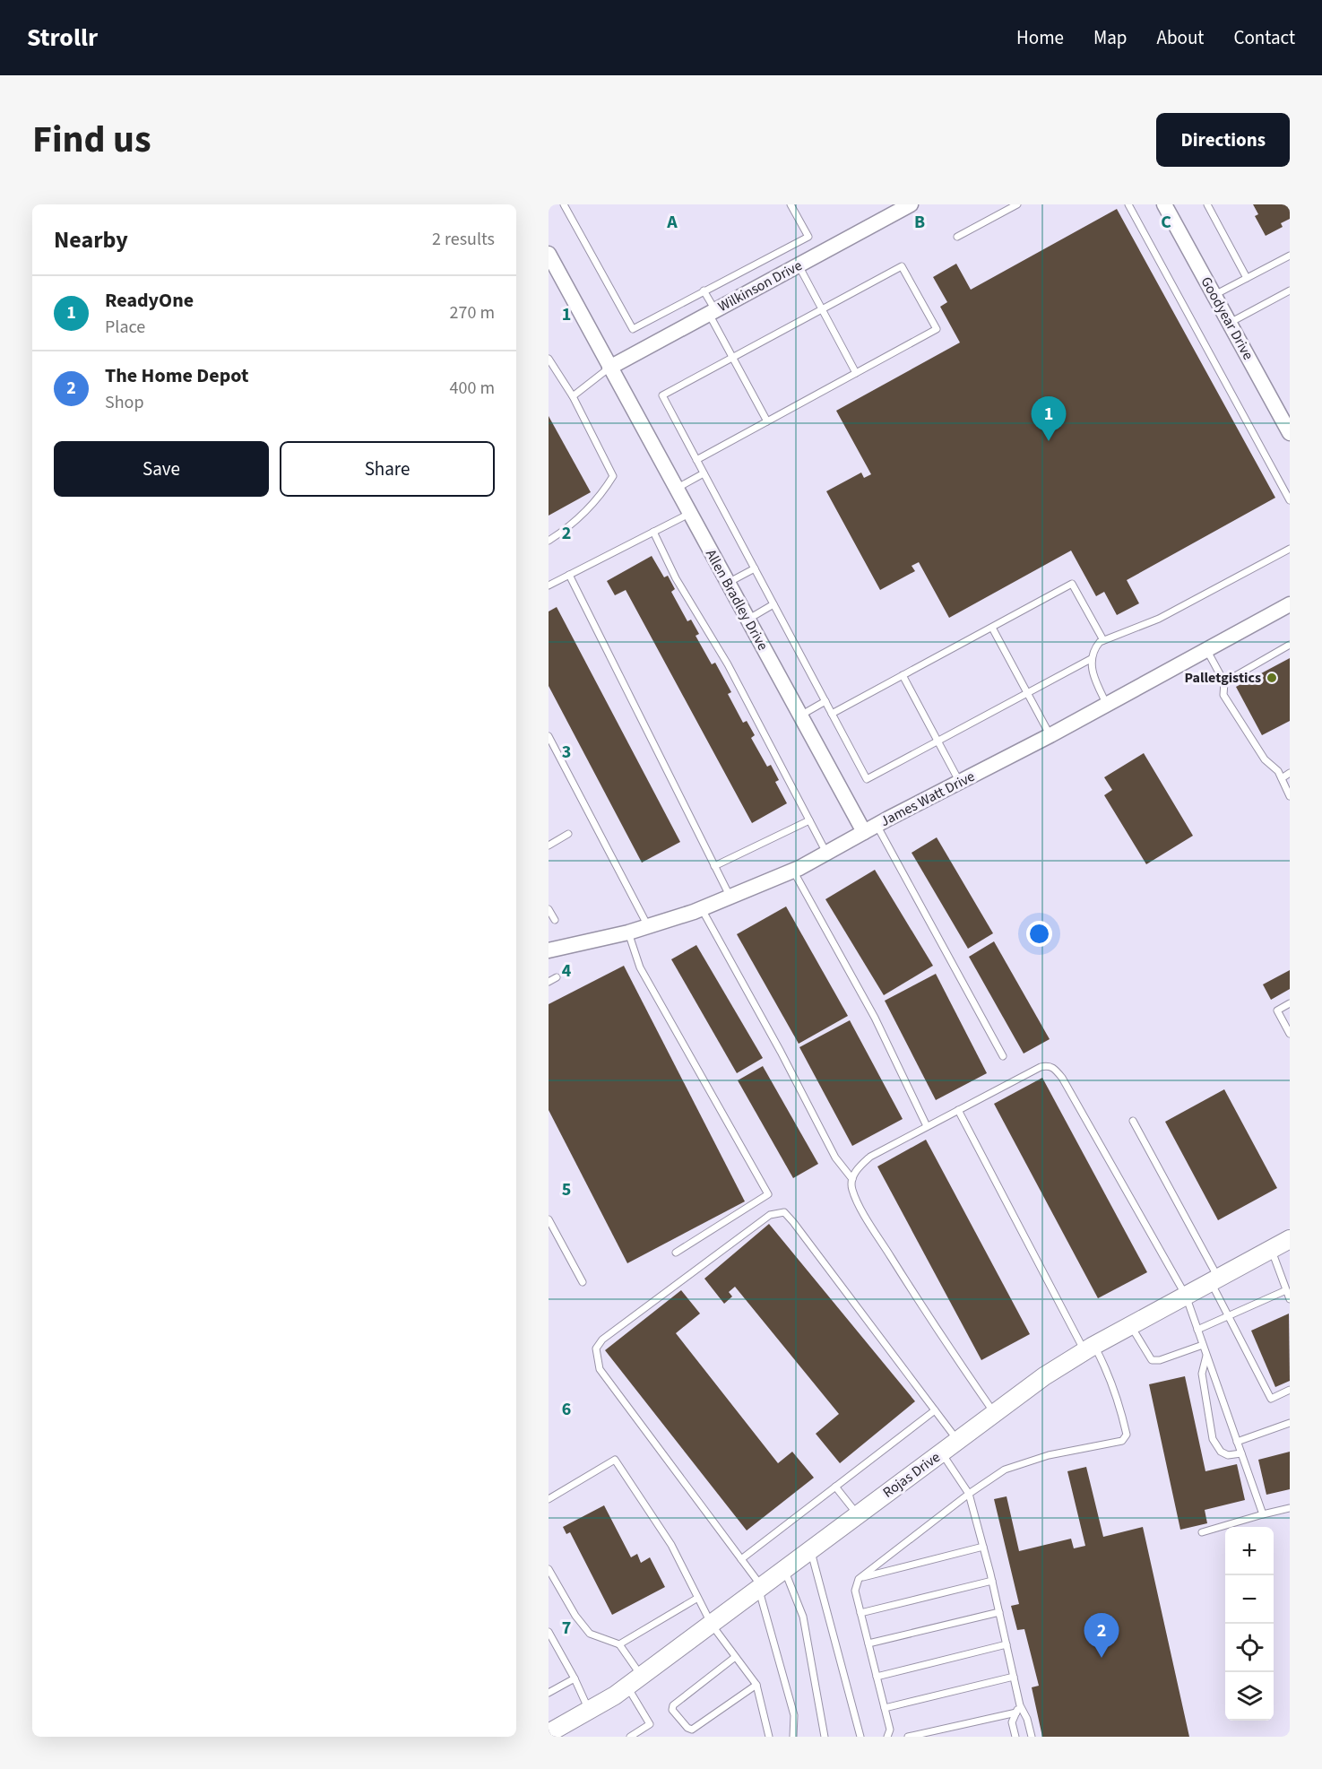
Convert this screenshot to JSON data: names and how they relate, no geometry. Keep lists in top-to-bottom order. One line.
{"streets":{"main road":["Rojas Drive"],"street":["Wilkinson Drive","Goodyear Drive","Allen Bradley Drive","James Watt Drive"]},"crossings":[["Wilkinson Drive","Allen Bradley Drive"],["Allen Bradley Drive","James Watt Drive"]],"places":["Palletgistics"],"page":{"header":"Strollr","nav":["Home","Map","About","Contact"],"title":"Find us","buttons":["Directions",["Save","Share"]],"heading":["Nearby","2 results"],"list":[{"mark":"1","name":"ReadyOne","note":"Place","value":"270 m"},{"mark":"2","name":"The Home Depot","note":"Shop","value":"400 m"}],"pins":["1","2"],"map_buttons":["+","−"]},"grid":{"columns":["A","B","C"],"rows":["1","2","3","4","5","6","7"]}}
